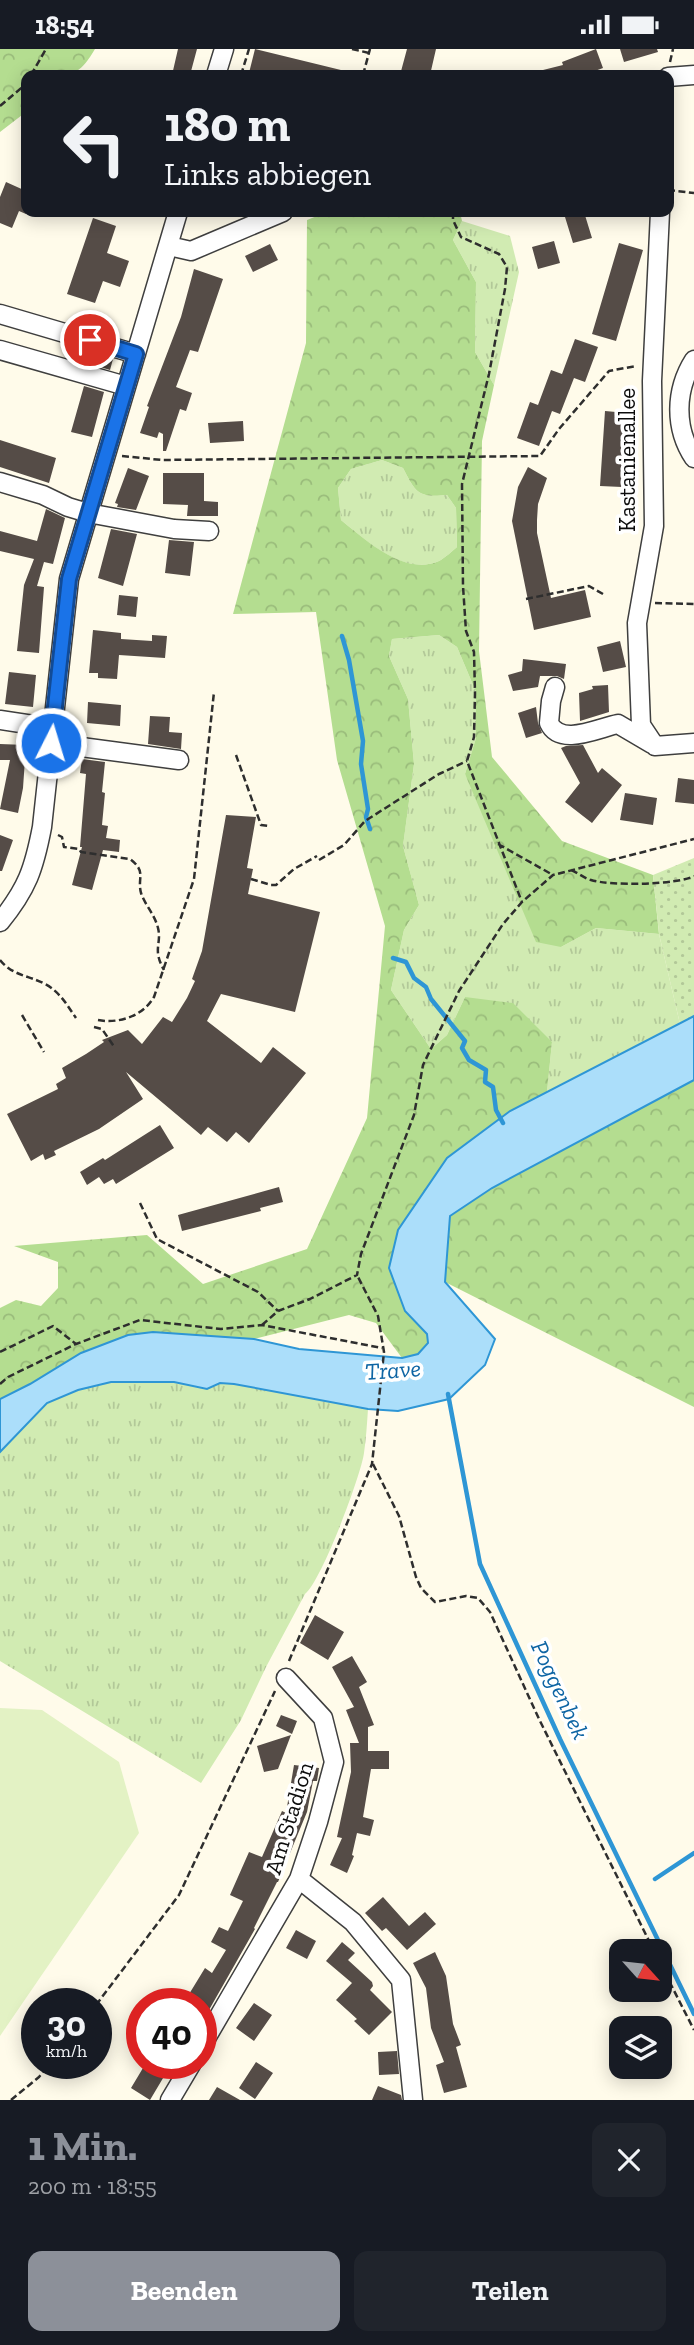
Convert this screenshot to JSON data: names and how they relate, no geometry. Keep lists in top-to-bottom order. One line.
{"streets":{"street":["Kastanienallee","Am Stadion"]},"water":["Trave","Poggenbek"],"north":"bottom right","page":{"status":"18:54","turn":["180 m","Links abbiegen"],"speed":"30 km/h","limit":"40","heading":["1 Min.","200 m · 18:55"],"buttons":["Beenden","Teilen"]}}
